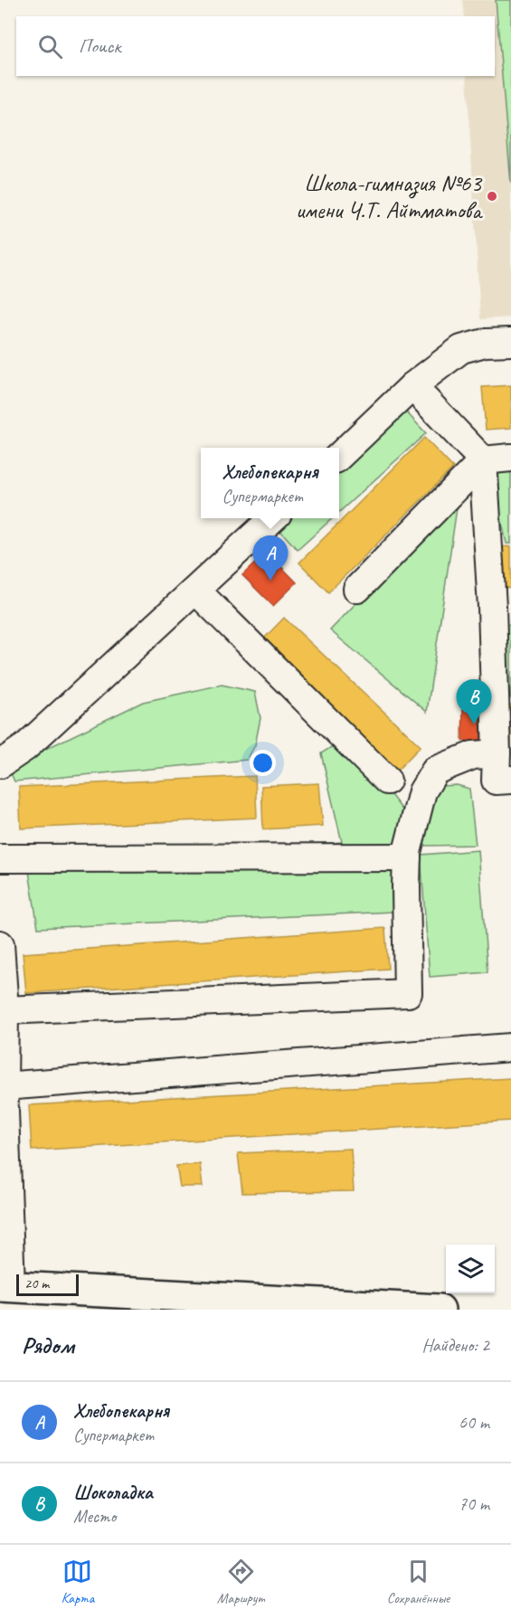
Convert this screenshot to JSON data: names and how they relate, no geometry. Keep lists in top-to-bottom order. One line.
{"places":["Школа-гимназия №63 имени Ч.Т. Айтматова"],"scale_bar":"20 m","page":{"search":"Поиск","popup":["Хлебопекарня","Супермаркет"],"pins":["A","B"],"scale":"20 m","heading":["Рядом","Найдено: 2"],"list":[{"mark":"A","name":"Хлебопекарня","note":"Супермаркет","value":"60 m"},{"mark":"B","name":"Шоколадка","note":"Место","value":"70 m"}],"nav":["Карта","Маршрут","Сохранённые"]}}
